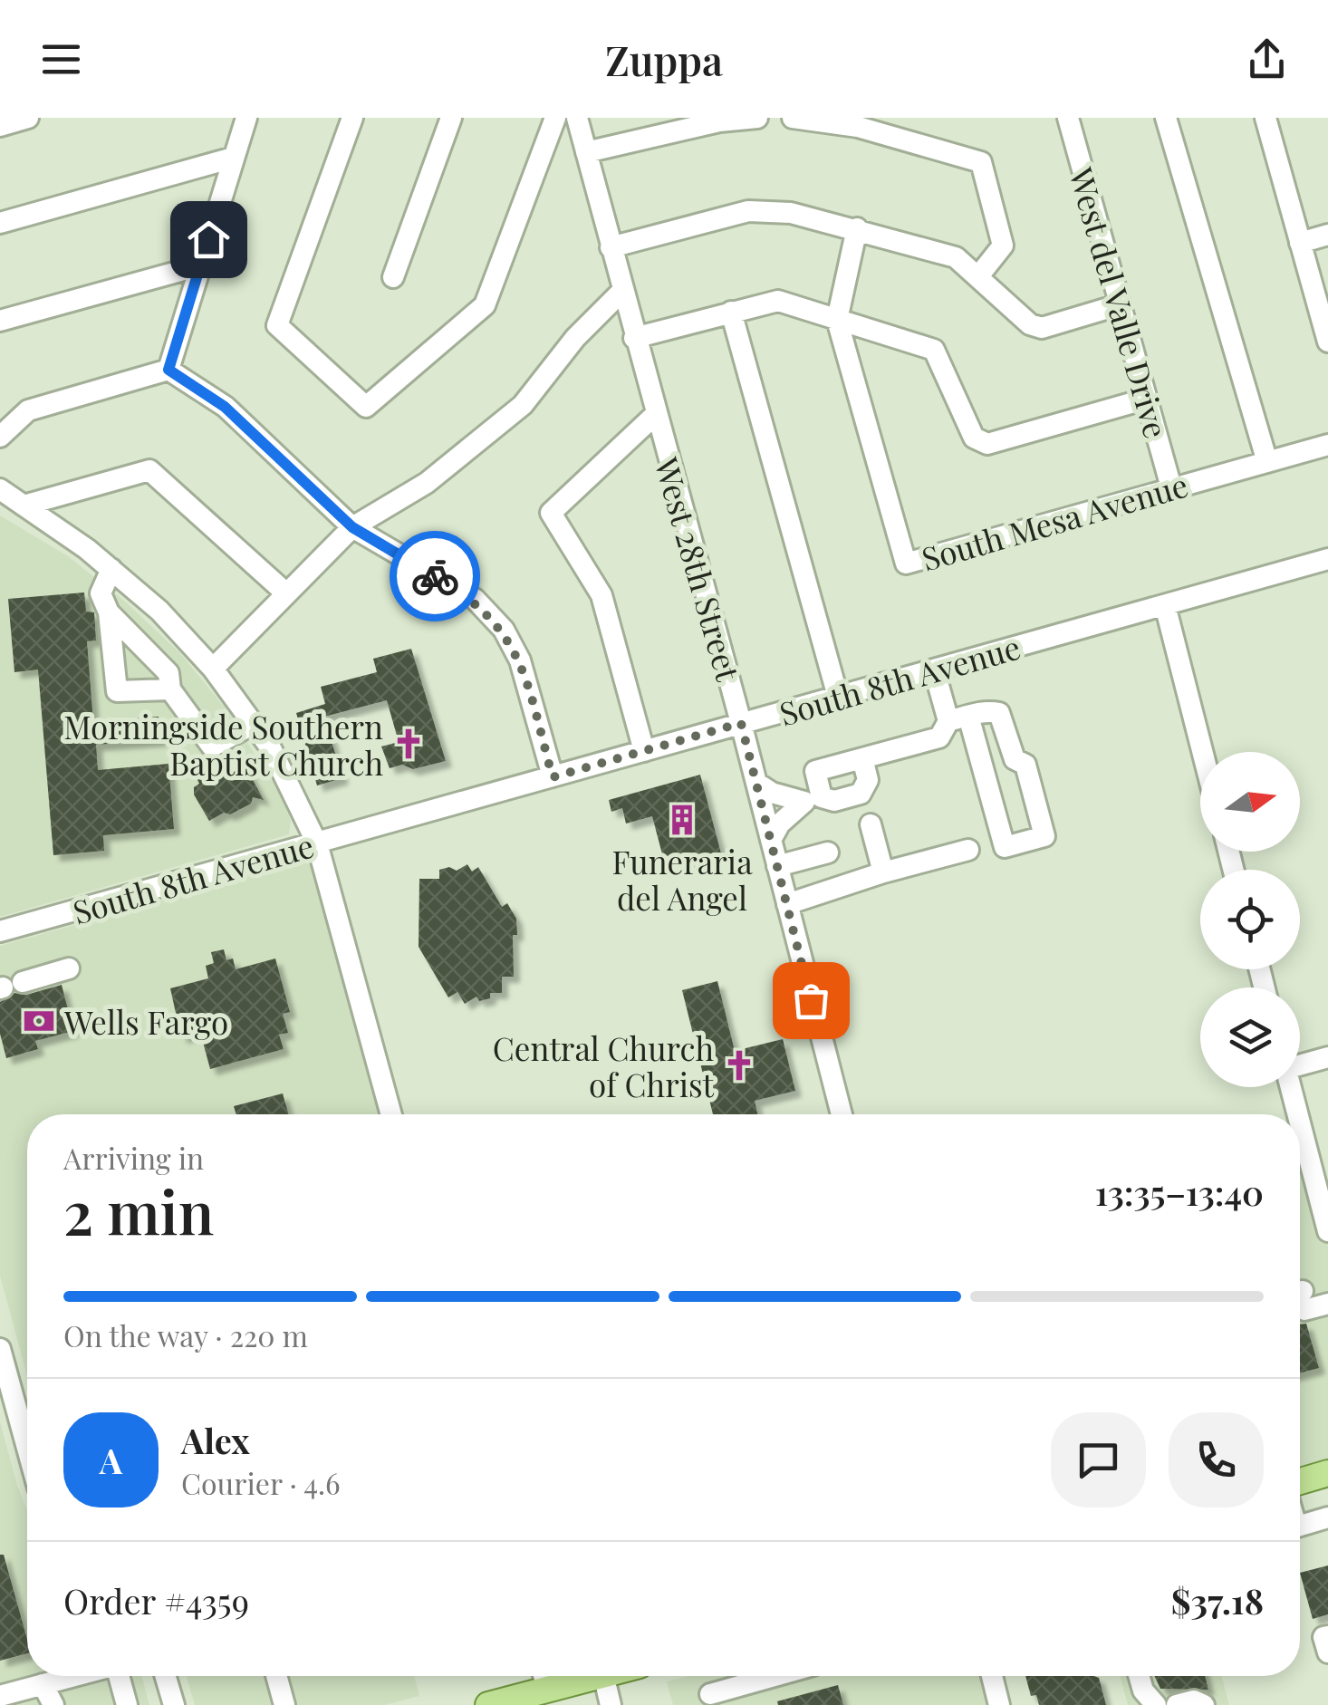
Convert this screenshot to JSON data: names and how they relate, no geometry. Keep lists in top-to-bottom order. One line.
{"streets":{"street":["West del Valle Drive","South Mesa Avenue","West 28th Street","South 8th Avenue"]},"crossings":[["West del Valle Drive","South Mesa Avenue"],["West 28th Street","South 8th Avenue"]],"places":{"church":["Morningside Southern Baptist Church","Central Church of Christ"],"building":["Funeraria del Angel"],"bank":["Wells Fargo"]},"north":"right","page":{"header":"Zuppa","heading":["2 min","Arriving in","13:35–13:40"],"panel":["Alex","Courier · 4.6","Order #4359","$37.18"],"bar":"On the way · 220 m","round":"A"}}
